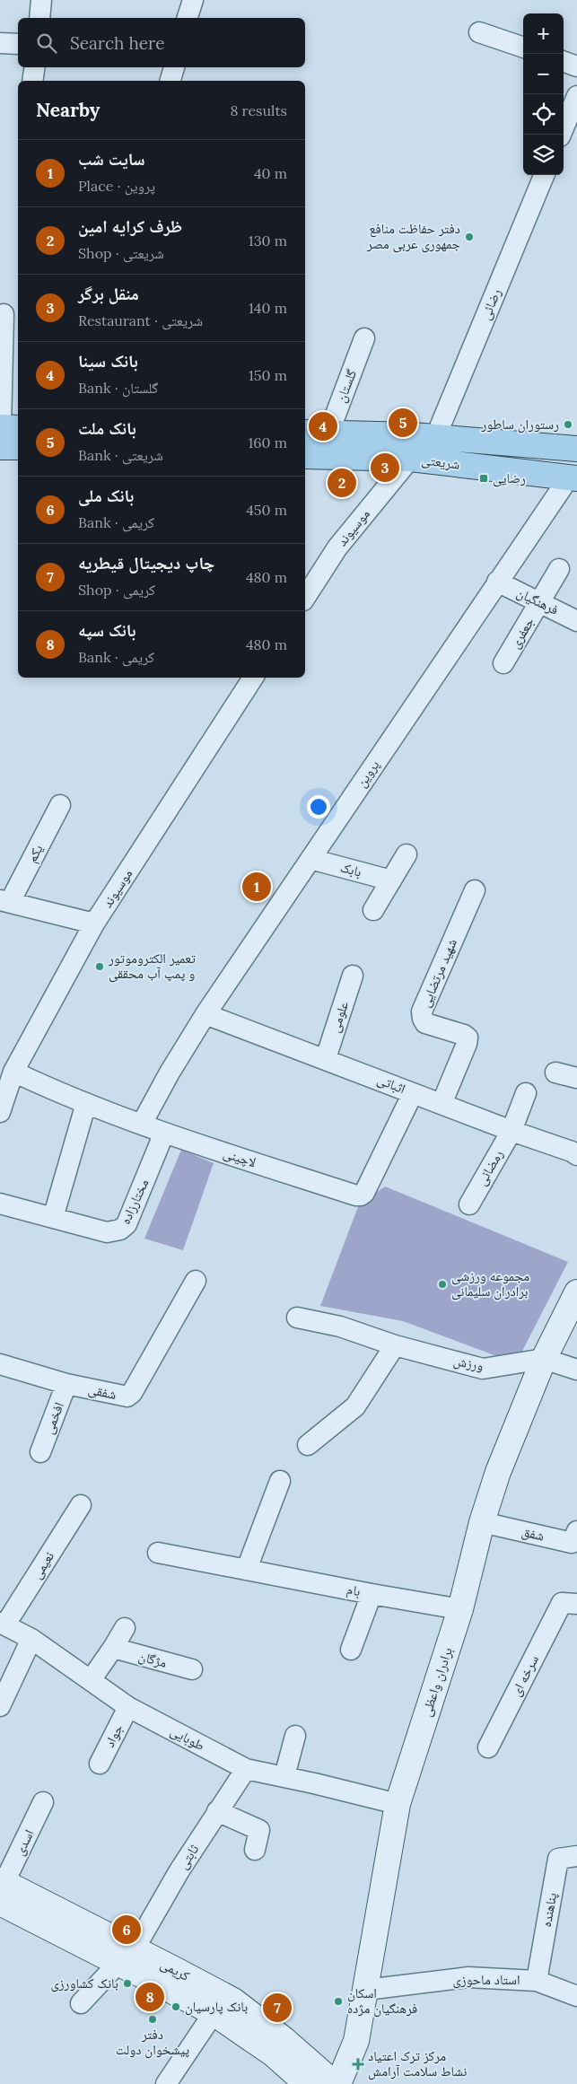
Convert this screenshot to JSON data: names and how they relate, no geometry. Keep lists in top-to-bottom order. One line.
{"streets":{"main road":["شریعتی","برادران واعظی","کریمی"],"street":["رضائی","گلستان","موسیوند","فرهنگیان","جعفری","پروین","یکم","بابک","شهید مرتضایی","علومی","اثباتی","لاچینی","رمضانی","مختارزاده","ورزش","شفقی","افخمی","شفق","نعیمی","بام","مژگان","سرخه ای","جواد","طوبایی","اسدی","ثابتی","پناهنده","استاد ماحوزی"]},"crossings":[["رضائی","شریعتی"],["رضائی","موسیوند"],["گلستان","شریعتی"],["شریعتی","موسیوند"],["شریعتی","پروین"],["موسیوند","لاچینی"],["فرهنگیان","جعفری"],["فرهنگیان","پروین"],["پروین","بابک"],["پروین","اثباتی"],["پروین","لاچینی"],["شهید مرتضایی","اثباتی"],["علومی","اثباتی"],["اثباتی","لاچینی"],["اثباتی","رمضانی"],["لاچینی","مختارزاده"],["ورزش","برادران واعظی"],["شفقی","افخمی"],["شفق","برادران واعظی"],["نعیمی","طوبایی"],["بام","برادران واعظی"],["برادران واعظی","طوبایی"],["برادران واعظی","استاد ماحوزی"],["جواد","طوبایی"],["طوبایی","ثابتی"],["اسدی","کریمی"],["ثابتی","کریمی"],["پناهنده","استاد ماحوزی"]],"places":{"other":["دفتر حفاظت منافع جمهوری عربی مصر","رستوران ساطور","تعمیر الکتروموتور و پمپ آب محققی","مجموعه ورزشی برادران سلیمانی","بانک کشاورزی","اسکان فرهنگیان مژده","بانک پارسیان","دفتر پیشخوان دولت"],"transit":["رضایی"],"health":["مرکز ترک اعتیاد نشاط سلامت آرامش"]},"page":{"map_buttons":["+","−"],"search":"Search here","heading":["Nearby","8 results"],"list":[{"mark":"1","name":"سایت شب","note":"Place · پروین","value":"40 m"},{"mark":"2","name":"ظرف کرایه امین","note":"Shop · شریعتی","value":"130 m"},{"mark":"3","name":"منقل برگر","note":"Restaurant · شریعتی","value":"140 m"},{"mark":"4","name":"بانک سینا","note":"Bank · گلستان","value":"150 m"},{"mark":"5","name":"بانک ملت","note":"Bank · شریعتی","value":"160 m"},{"mark":"6","name":"بانک ملی","note":"Bank · کریمی","value":"450 m"},{"mark":"7","name":"چاپ دیجیتال قیطریه","note":"Shop · کریمی","value":"480 m"},{"mark":"8","name":"بانک سپه","note":"Bank · کریمی","value":"480 m"}],"pins":["5","4","3","2","1","6","8","7"]}}
